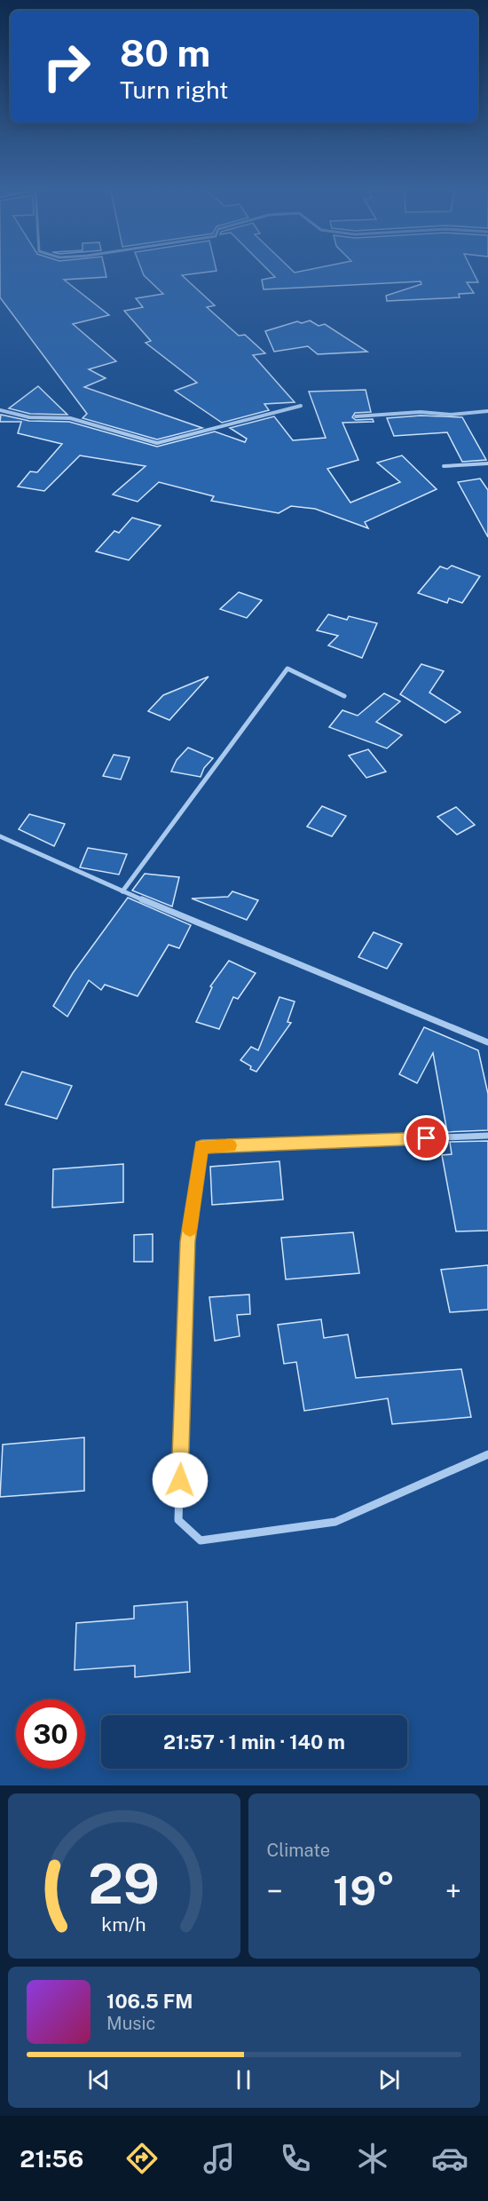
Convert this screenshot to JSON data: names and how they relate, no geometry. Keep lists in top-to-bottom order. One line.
{"page":{"turn":["80 m","Turn right"],"limit":"30","trip":"21:57 · 1 min · 140 m","tile":"Climate","heat":["−","19°","+"],"song":["106.5 FM","Music"],"tabs":"21:56","gauge":["29","km/h"]}}
